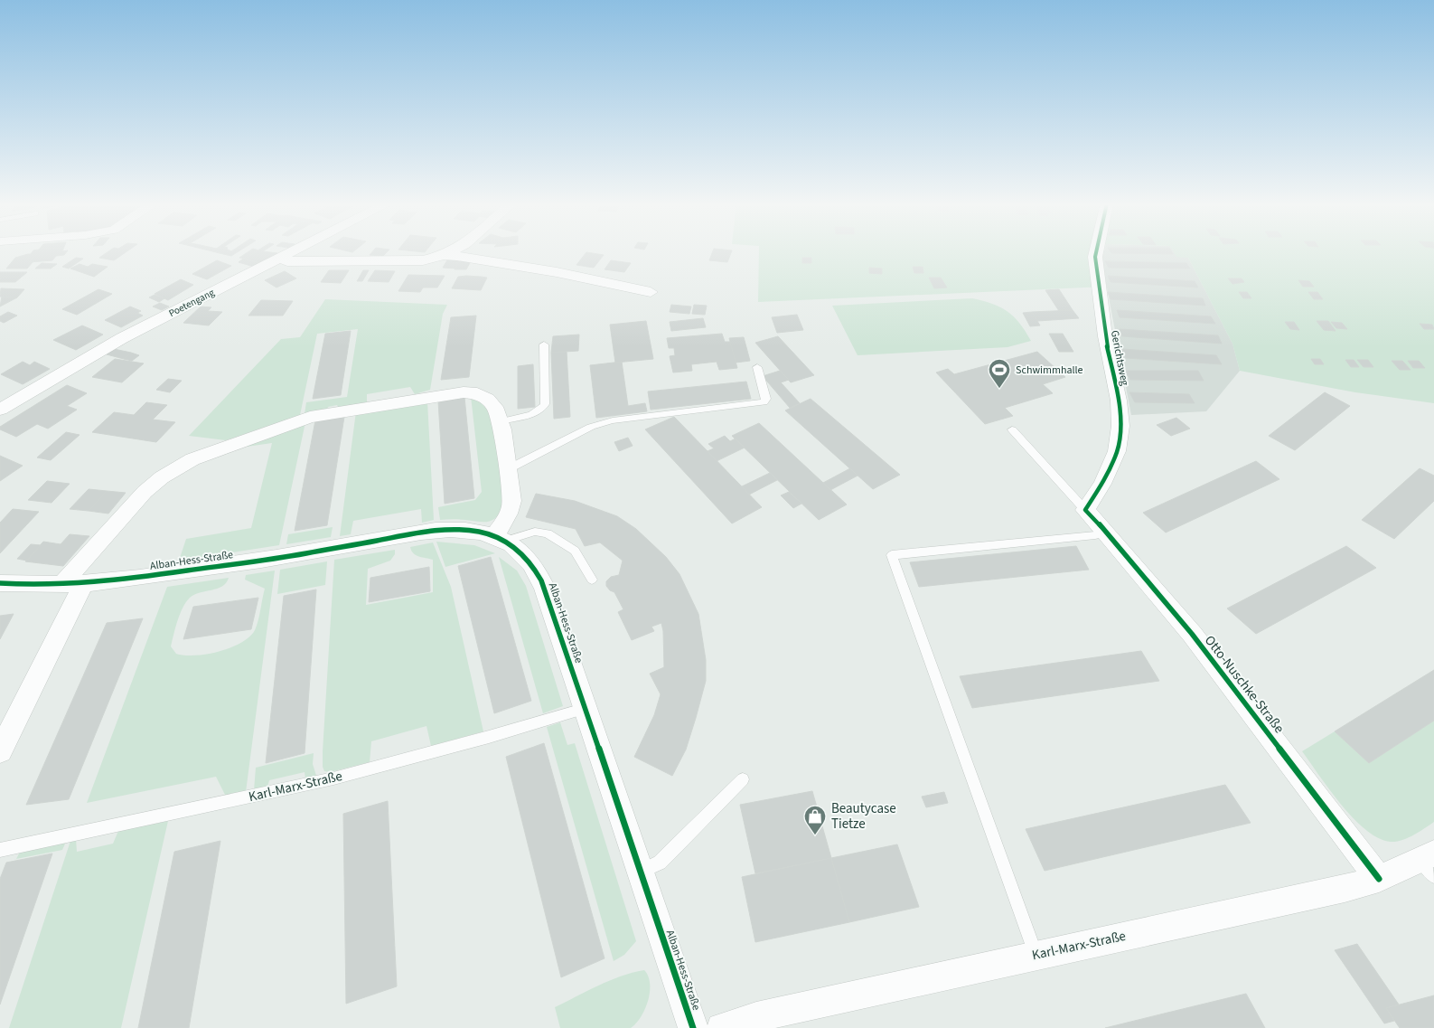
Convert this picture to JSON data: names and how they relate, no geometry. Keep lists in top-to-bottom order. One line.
{"streets":{"street":["Poetengang","Gerichtsweg","Alban-Hess-Straße","Otto-Nuschke-Straße","Karl-Marx-Straße"]},"crossings":[["Gerichtsweg","Otto-Nuschke-Straße"],["Alban-Hess-Straße","Karl-Marx-Straße"],["Otto-Nuschke-Straße","Karl-Marx-Straße"]],"places":{"sports":["Schwimmhalle"],"shop":["Beautycase Tietze"]}}
